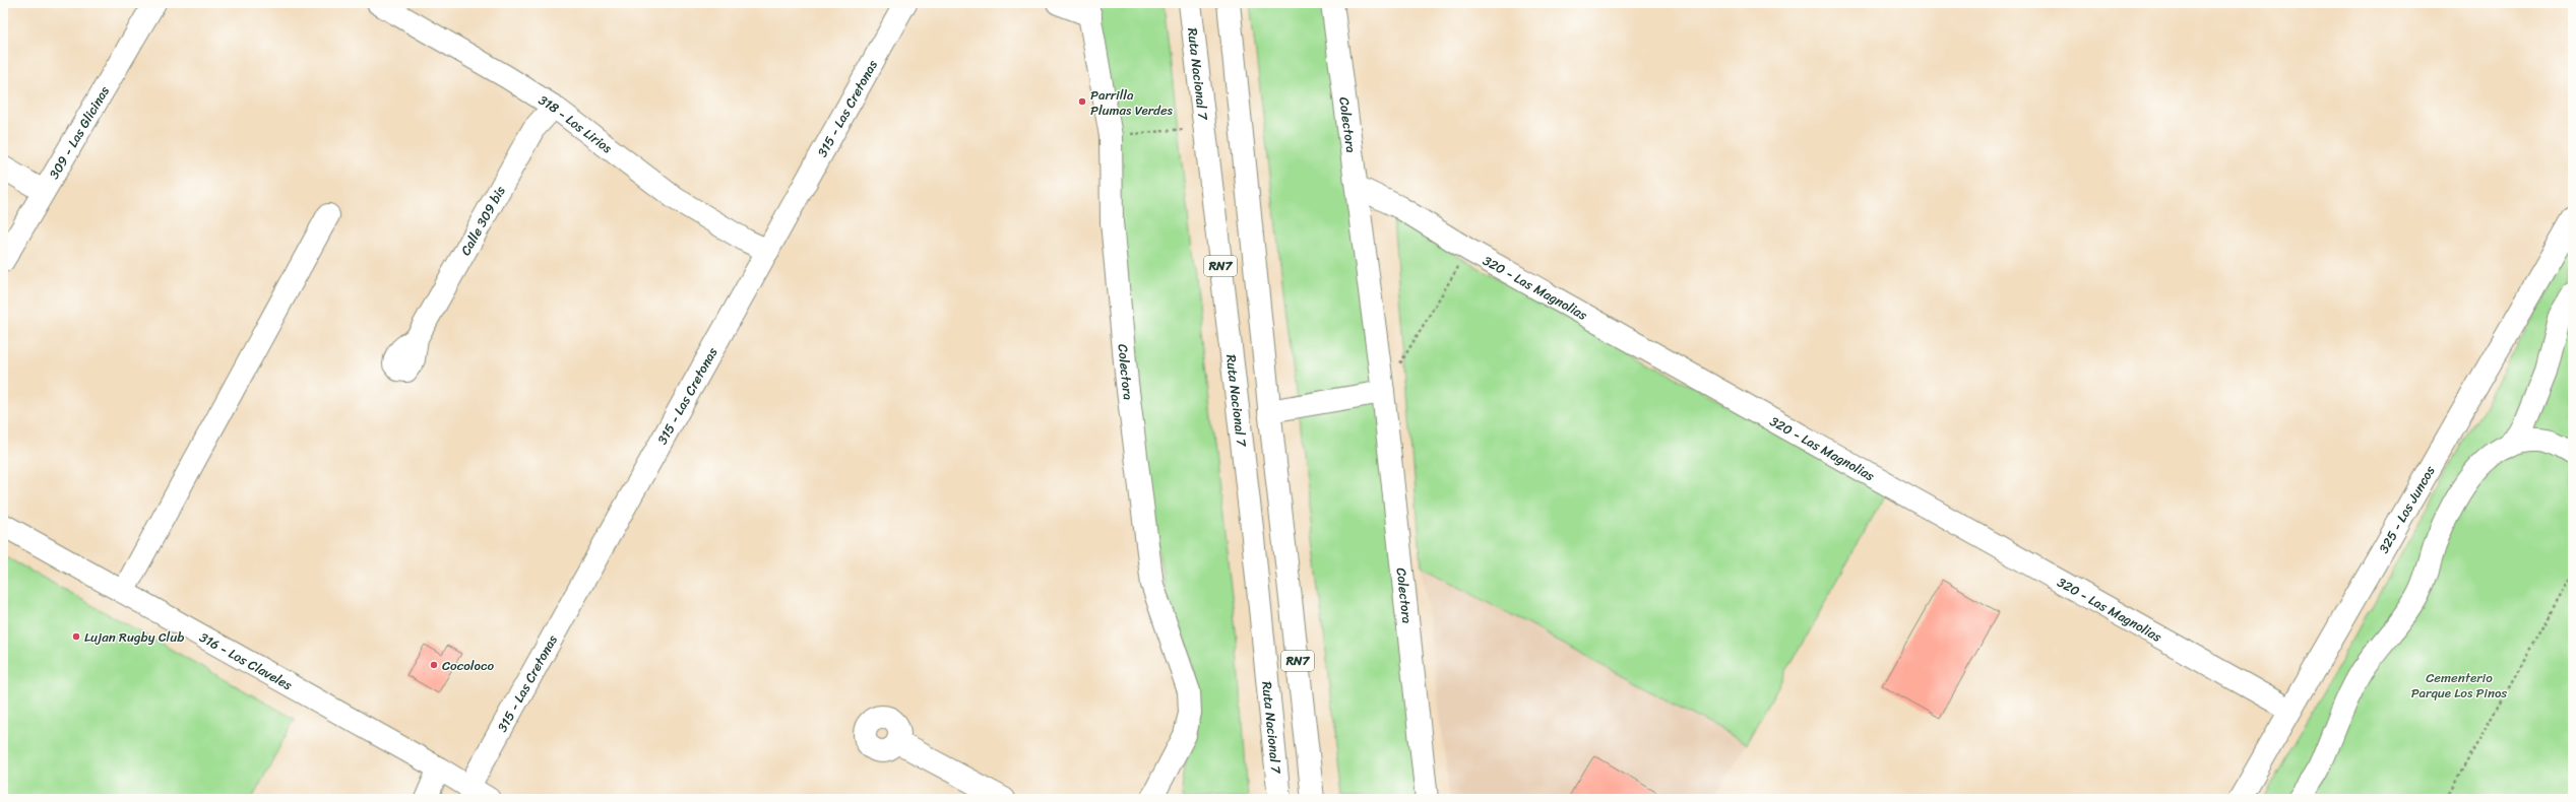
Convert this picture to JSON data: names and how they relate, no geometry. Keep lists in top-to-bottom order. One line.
{"streets":{"main road":["Ruta Nacional 7","315 - Las Cretonas","318 - Los Lirios","Colectora","309 - Las Glicinas","Calle 309 bis","RN7","320 - Las Magnolias","325 - Los Juncos","316 - Los Claveles"]},"crossings":[["315 - Las Cretonas","318 - Los Lirios"],["315 - Las Cretonas","316 - Los Claveles"],["318 - Los Lirios","Calle 309 bis"],["Colectora","320 - Las Magnolias"],["320 - Las Magnolias","325 - Los Juncos"]],"parks":["Cementerio Parque Los Pinos"],"places":["Parrilla Plumas Verdes","Lujan Rugby Club","Cocoloco"]}
